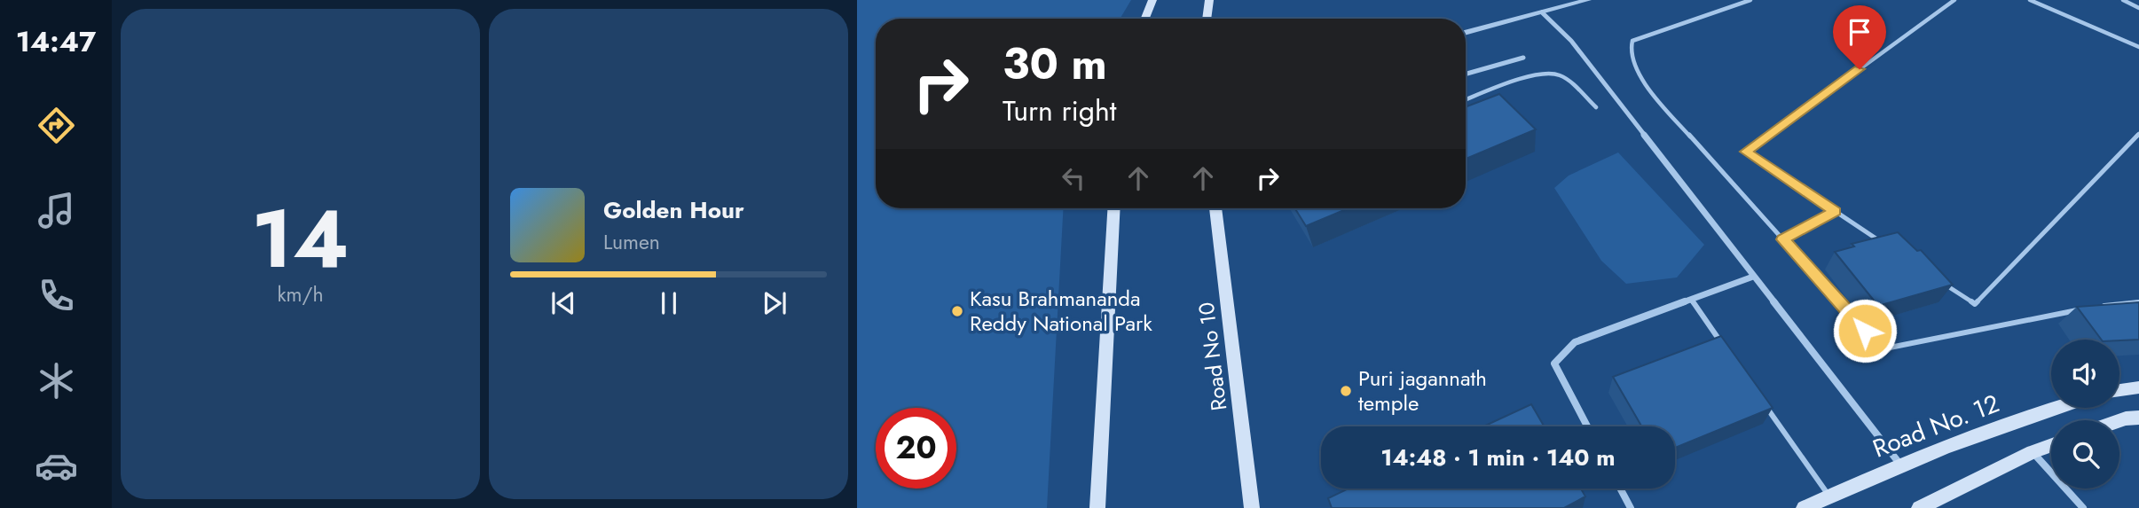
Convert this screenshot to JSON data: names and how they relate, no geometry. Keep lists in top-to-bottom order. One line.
{"streets":{"main road":["Road No 10","Road No. 12"]},"places":["Kasu Brahmananda Reddy National Park","Puri jagannath temple"],"page":{"tabs":"14:47","tile":["14","km/h"],"turn":["30 m","Turn right"],"song":["Golden Hour","Lumen"],"limit":"20","trip":"14:48 · 1 min · 140 m"}}
